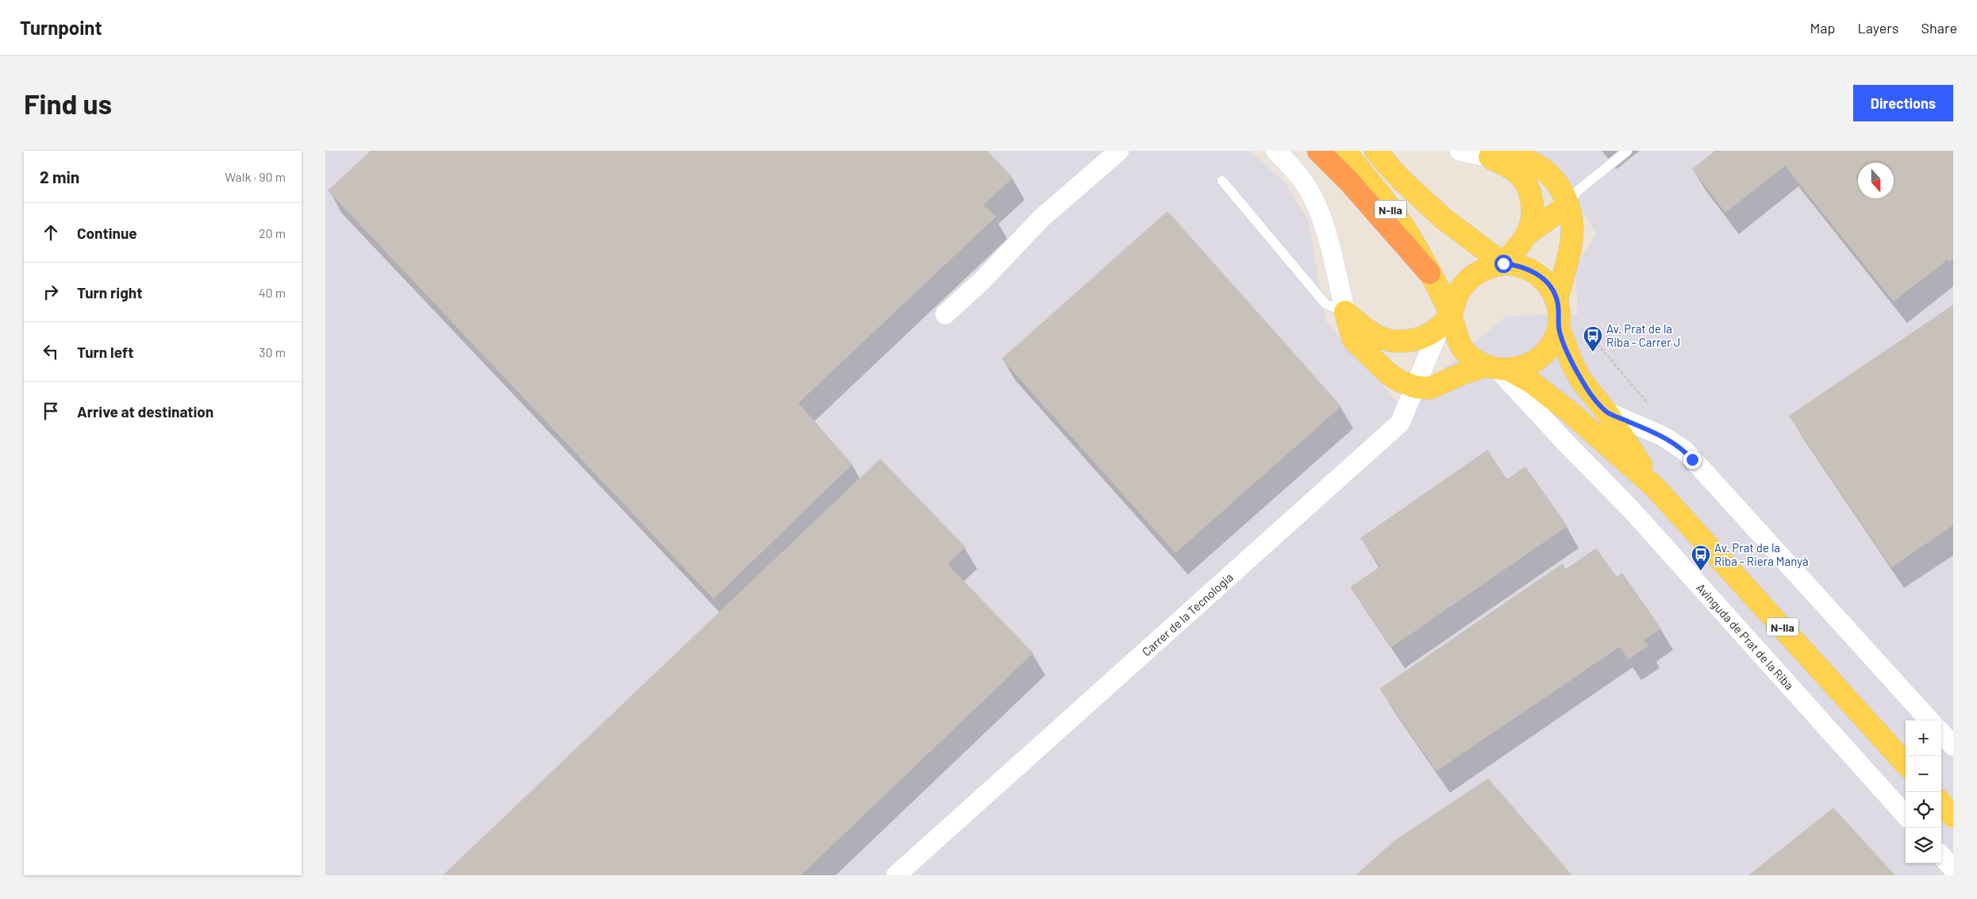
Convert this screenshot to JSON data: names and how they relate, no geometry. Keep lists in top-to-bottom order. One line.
{"streets":{"main road":["N-IIa"],"street":["Carrer de la Tecnologia","Avinguda de Prat de la Riba"]},"crossings":[["N-IIa","Carrer de la Tecnologia"],["N-IIa","Avinguda de Prat de la Riba"],["Carrer de la Tecnologia","Avinguda de Prat de la Riba"]],"places":{"bus stop":["Av. Prat de la Riba - Carrer J","Av. Prat de la Riba - Riera Manyà"]},"north":"bottom","page":{"header":"Turnpoint","nav":["Map","Layers","Share"],"buttons":"Directions","title":"Find us","heading":["2 min","Walk · 90 m"],"list":[["Continue","20 m"],["Turn right","40 m"],["Turn left","30 m"],"Arrive at destination"],"map_buttons":["+","−"]}}
